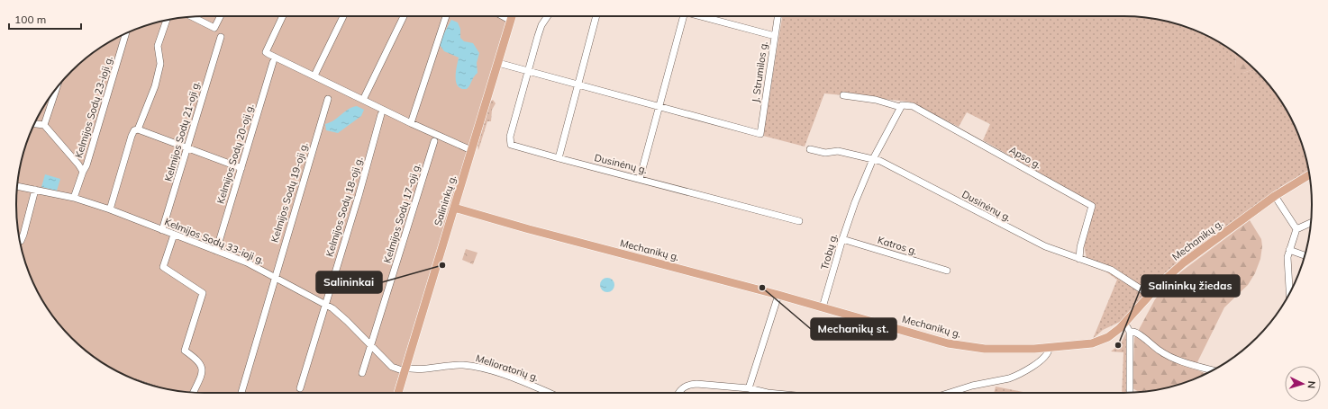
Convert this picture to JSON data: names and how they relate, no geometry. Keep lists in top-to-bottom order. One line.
{"streets":{"main road":["Salininkų g.","Mechanikų g."],"street":["J. Strumilos g.","Kelmijos Sodų 23-ioji g.","Kelmijos Sodų 21-oji g.","Kelmijos Sodų 20-oji g.","Apso g.","Dusinėnų g.","Kelmijos Sodų 19-oji g.","Kelmijos Sodų 18-oji g.","Kelmijos Sodų 17-oji g.","Kelmijos Sodų 33-ioji g.","Katros g.","Trobų g.","Melioratorių g."]},"crossings":[["Kelmijos Sodų 23-ioji g.","Kelmijos Sodų 33-ioji g."],["Kelmijos Sodų 21-oji g.","Kelmijos Sodų 33-ioji g."],["Kelmijos Sodų 20-oji g.","Kelmijos Sodų 33-ioji g."],["Apso g.","Dusinėnų g."],["Dusinėnų g.","Mechanikų g."],["Dusinėnų g.","Trobų g."],["Kelmijos Sodų 19-oji g.","Kelmijos Sodų 33-ioji g."],["Salininkų g.","Mechanikų g."],["Salininkų g.","Kelmijos Sodų 33-ioji g."],["Salininkų g.","Melioratorių g."],["Kelmijos Sodų 18-oji g.","Kelmijos Sodų 33-ioji g."],["Kelmijos Sodų 17-oji g.","Kelmijos Sodų 33-ioji g."],["Mechanikų g.","Trobų g."],["Kelmijos Sodų 33-ioji g.","Melioratorių g."],["Katros g.","Trobų g."]],"places":["Salininkai","Mechanikų st.","Salininkų žiedas"],"scale_bar":"100 m","north":"right"}
